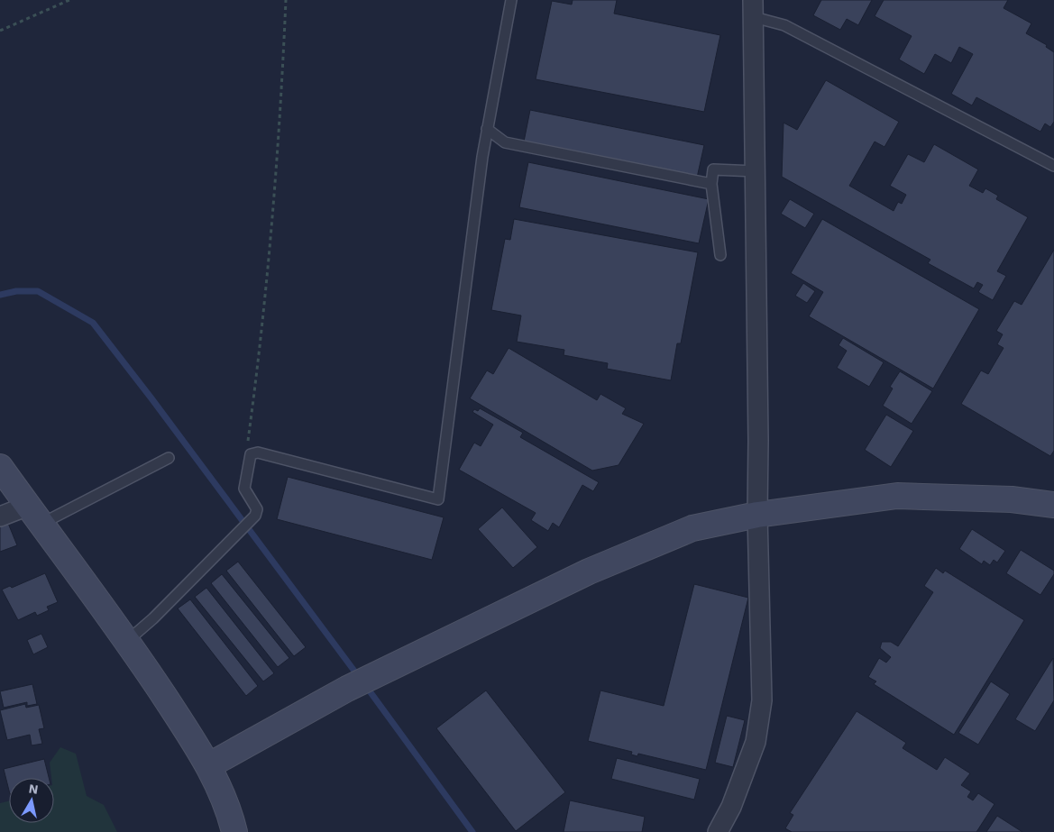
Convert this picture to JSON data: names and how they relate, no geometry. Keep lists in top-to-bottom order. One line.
{"north":"top"}
